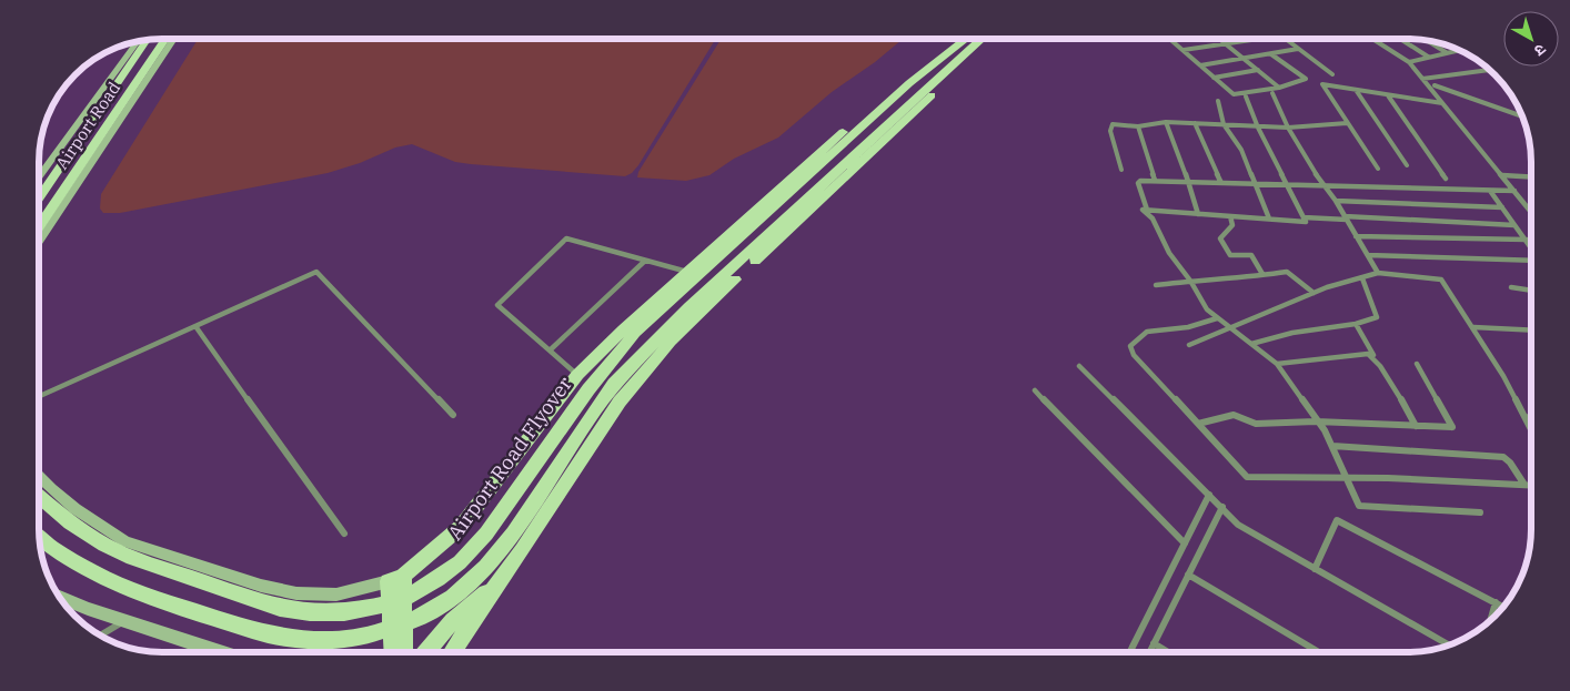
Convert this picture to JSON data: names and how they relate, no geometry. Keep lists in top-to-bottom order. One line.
{"streets":{"main road":["Airport Road","Airport Road Flyover"]},"north":"bottom right"}
